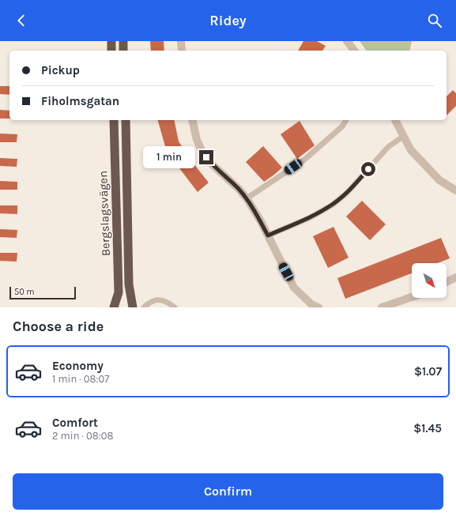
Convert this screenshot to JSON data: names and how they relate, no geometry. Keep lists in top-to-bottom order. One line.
{"streets":{"highway":["Bergslagsvägen"]},"scale_bar":"50 m","north":"bottom right","page":{"header":"Ridey","banner":["Pickup","Fiholmsgatan"],"bubble":"1 min","scale":"50 m","heading":"Choose a ride","list":[{"name":"Economy","note":"1 min · 08:07","value":"$1.07"},{"name":"Comfort","note":"2 min · 08:08","value":"$1.45"}],"buttons":"Confirm"}}
